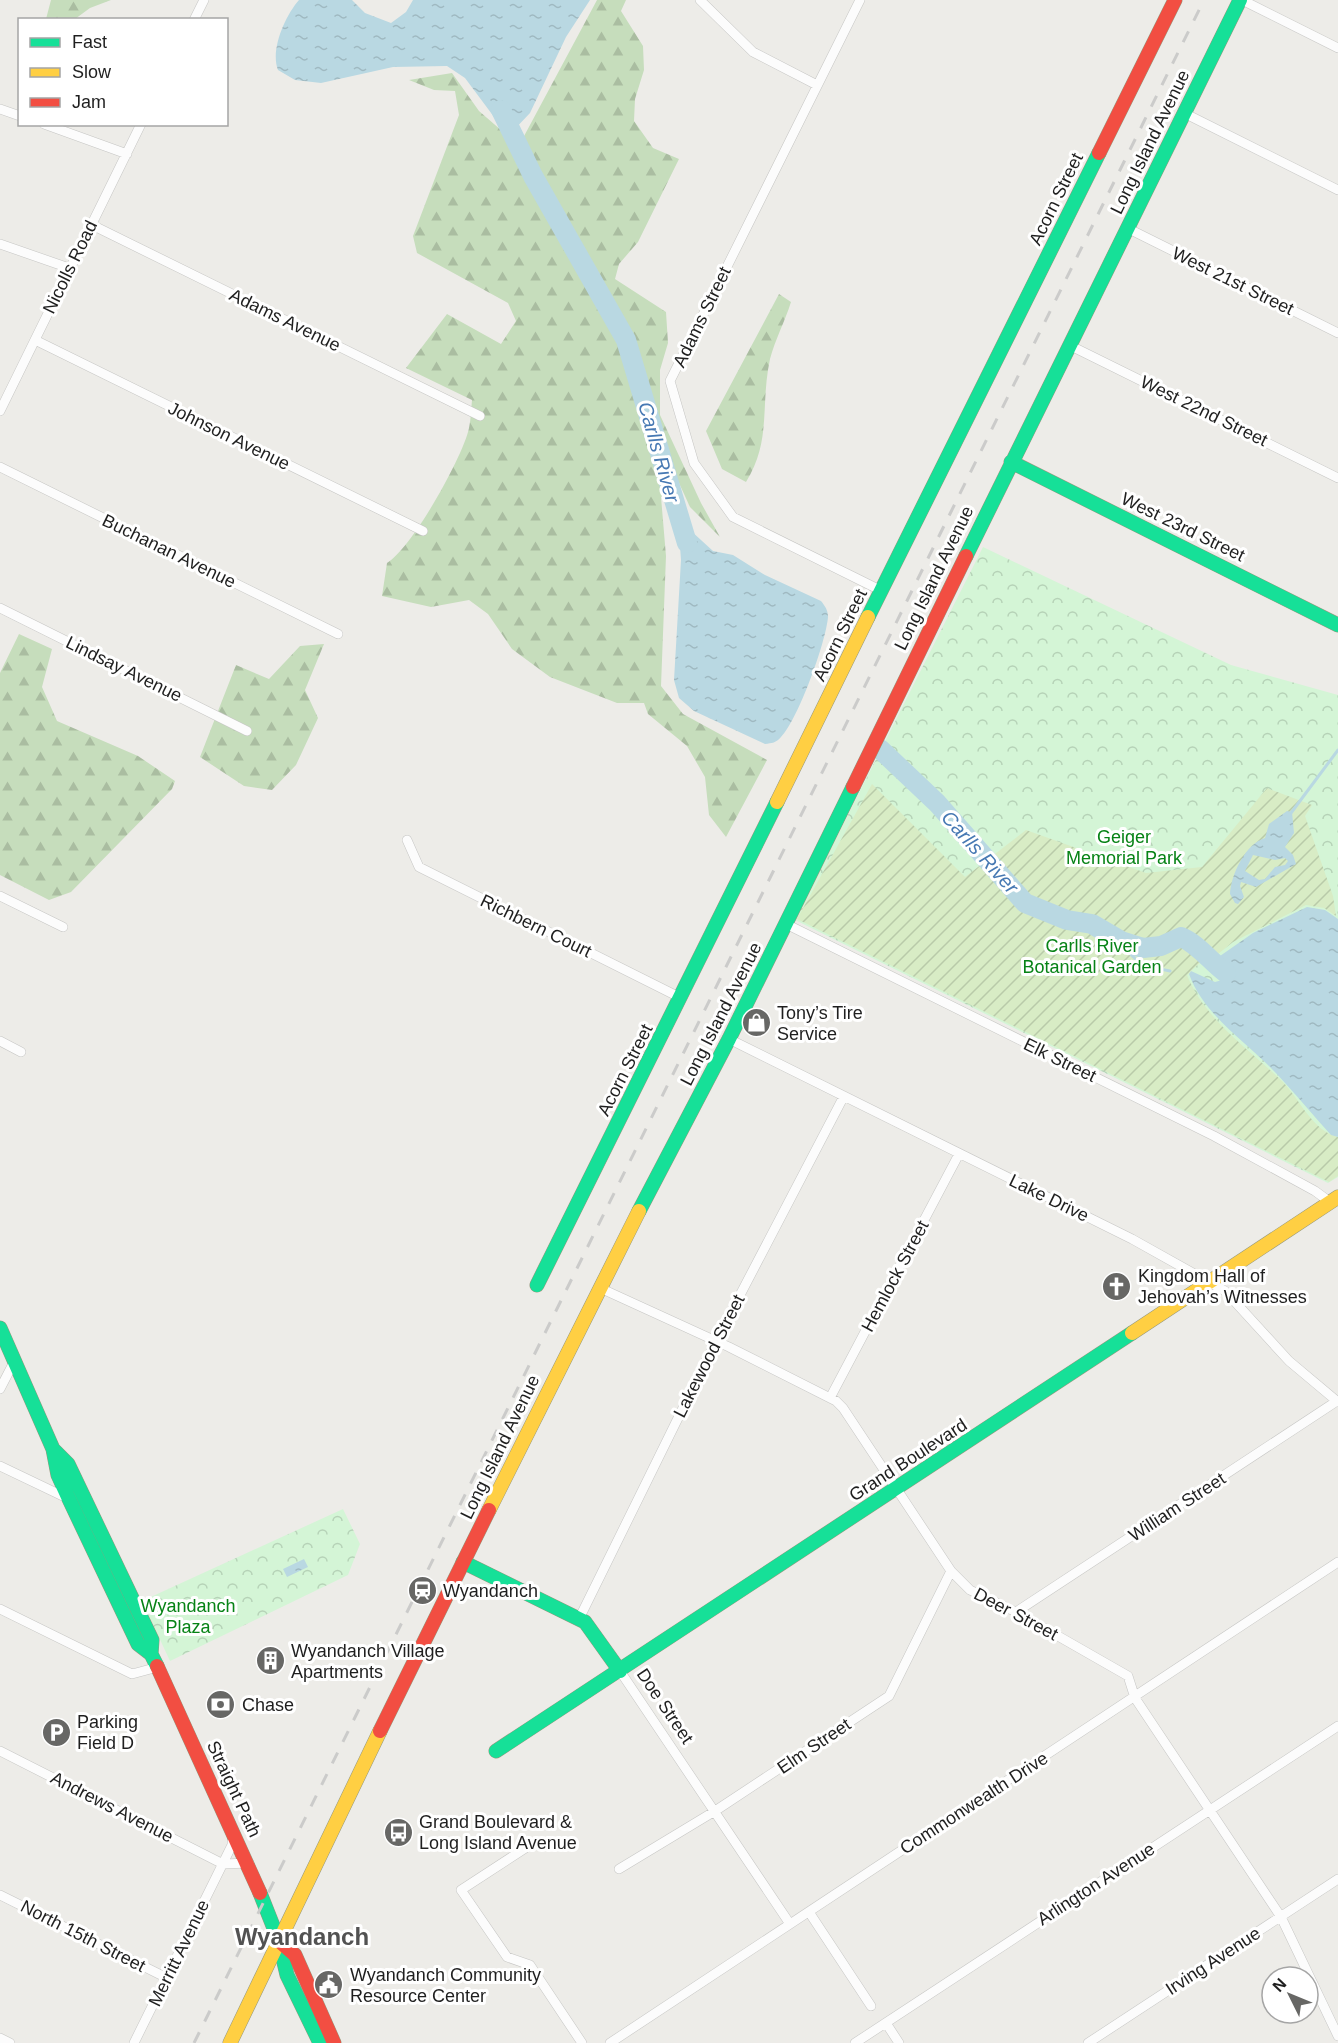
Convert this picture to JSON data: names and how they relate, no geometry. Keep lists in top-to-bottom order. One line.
{"streets":{"street":["Long Island Avenue","Acorn Street","Nicolls Road","West 21st Street","Adams Street","Adams Avenue","West 22nd Street","Johnson Avenue","West 23rd Street","Buchanan Avenue","Lindsay Avenue","Richbern Court","Elk Street","Lake Drive","Hemlock Street","Lakewood Street","Grand Boulevard","William Street","Deer Street","Doe Street","Elm Street","Straight Path","Commonwealth Drive","Andrews Avenue","Arlington Avenue","North 15th Street","Merritt Avenue","Irving Avenue"]},"crossings":[["Long Island Avenue","West 21st Street"],["Long Island Avenue","West 22nd Street"],["Long Island Avenue","West 23rd Street"],["Long Island Avenue","Elk Street"],["Long Island Avenue","Lake Drive"],["Long Island Avenue","Deer Street"],["Long Island Avenue","Doe Street"],["Long Island Avenue","Straight Path"],["Acorn Street","Adams Street"],["Acorn Street","Richbern Court"],["Nicolls Road","Adams Avenue"],["Nicolls Road","Johnson Avenue"],["Elk Street","Grand Boulevard"],["Lake Drive","Hemlock Street"],["Lake Drive","Lakewood Street"],["Lake Drive","Grand Boulevard"],["Lake Drive","William Street"],["Hemlock Street","Deer Street"],["Lakewood Street","Deer Street"],["Lakewood Street","Doe Street"],["Grand Boulevard","Deer Street"],["Grand Boulevard","Doe Street"],["William Street","Deer Street"],["Deer Street","Elm Street"],["Deer Street","Commonwealth Drive"],["Deer Street","Arlington Avenue"],["Deer Street","Irving Avenue"],["Doe Street","Elm Street"],["Doe Street","Commonwealth Drive"],["Straight Path","Merritt Avenue"],["Andrews Avenue","Merritt Avenue"],["North 15th Street","Merritt Avenue"]],"districts":["Wyandanch"],"water":["Carlls River"],"parks":["Geiger Memorial Park","Carlls River Botanical Garden","Wyandanch Plaza"],"places":{"shop":["Tony’s Tire Service"],"church":["Kingdom Hall of Jehovah’s Witnesses"],"station":["Wyandanch"],"building":["Wyandanch Village Apartments"],"bank":["Chase"],"parking":["Parking Field D"],"bus stop":["Grand Boulevard & Long Island Avenue"],"public building":["Wyandanch Community Resource Center"]},"legend":["Fast","Slow","Jam"],"north":"top left"}
